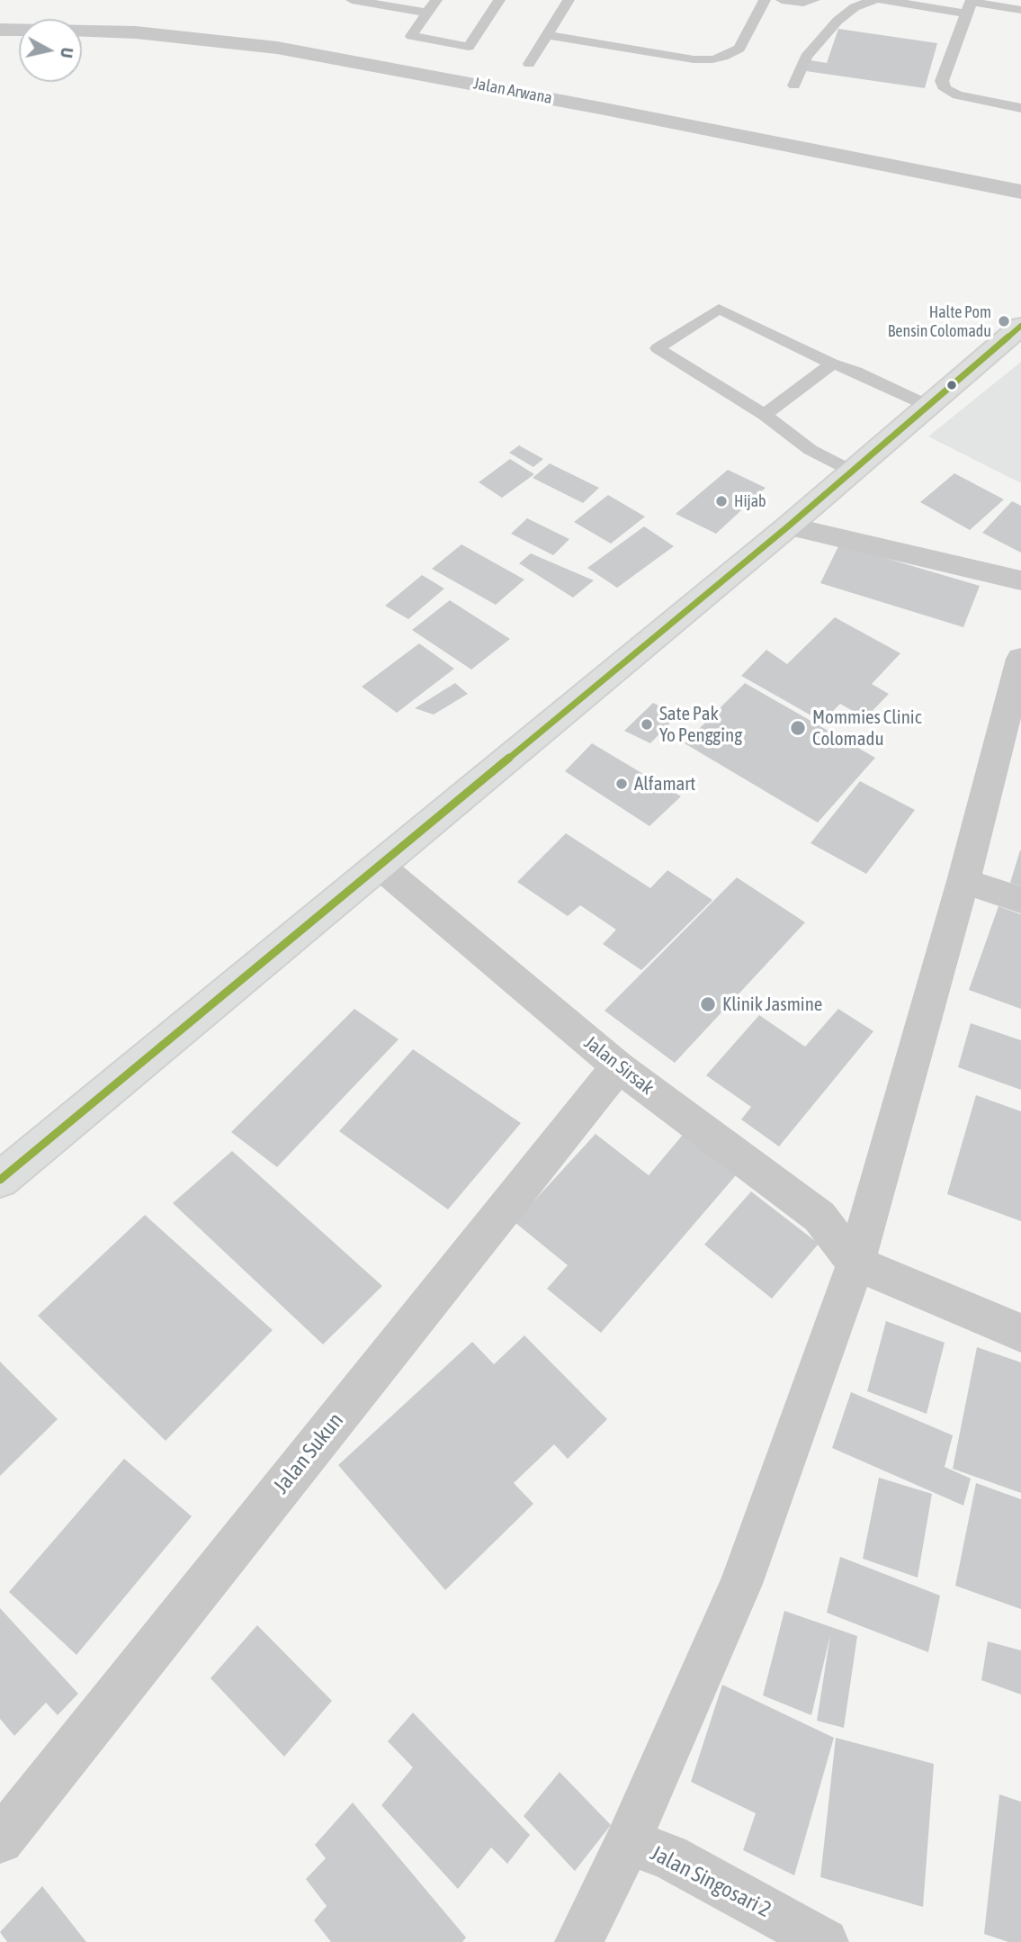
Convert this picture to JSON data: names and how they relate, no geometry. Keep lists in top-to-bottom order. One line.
{"streets":{"street":["Jalan Arwana","Jalan Sirsak","Jalan Sukun","Jalan Singosari 2"]},"crossings":[["Jalan Sirsak","Jalan Sukun"]],"places":["Halte Pom Bensin Colomadu","Hijab","Sate Pak Yo Pengging","Mommies Clinic Colomadu","Alfamart","Klinik Jasmine"],"north":"right"}
